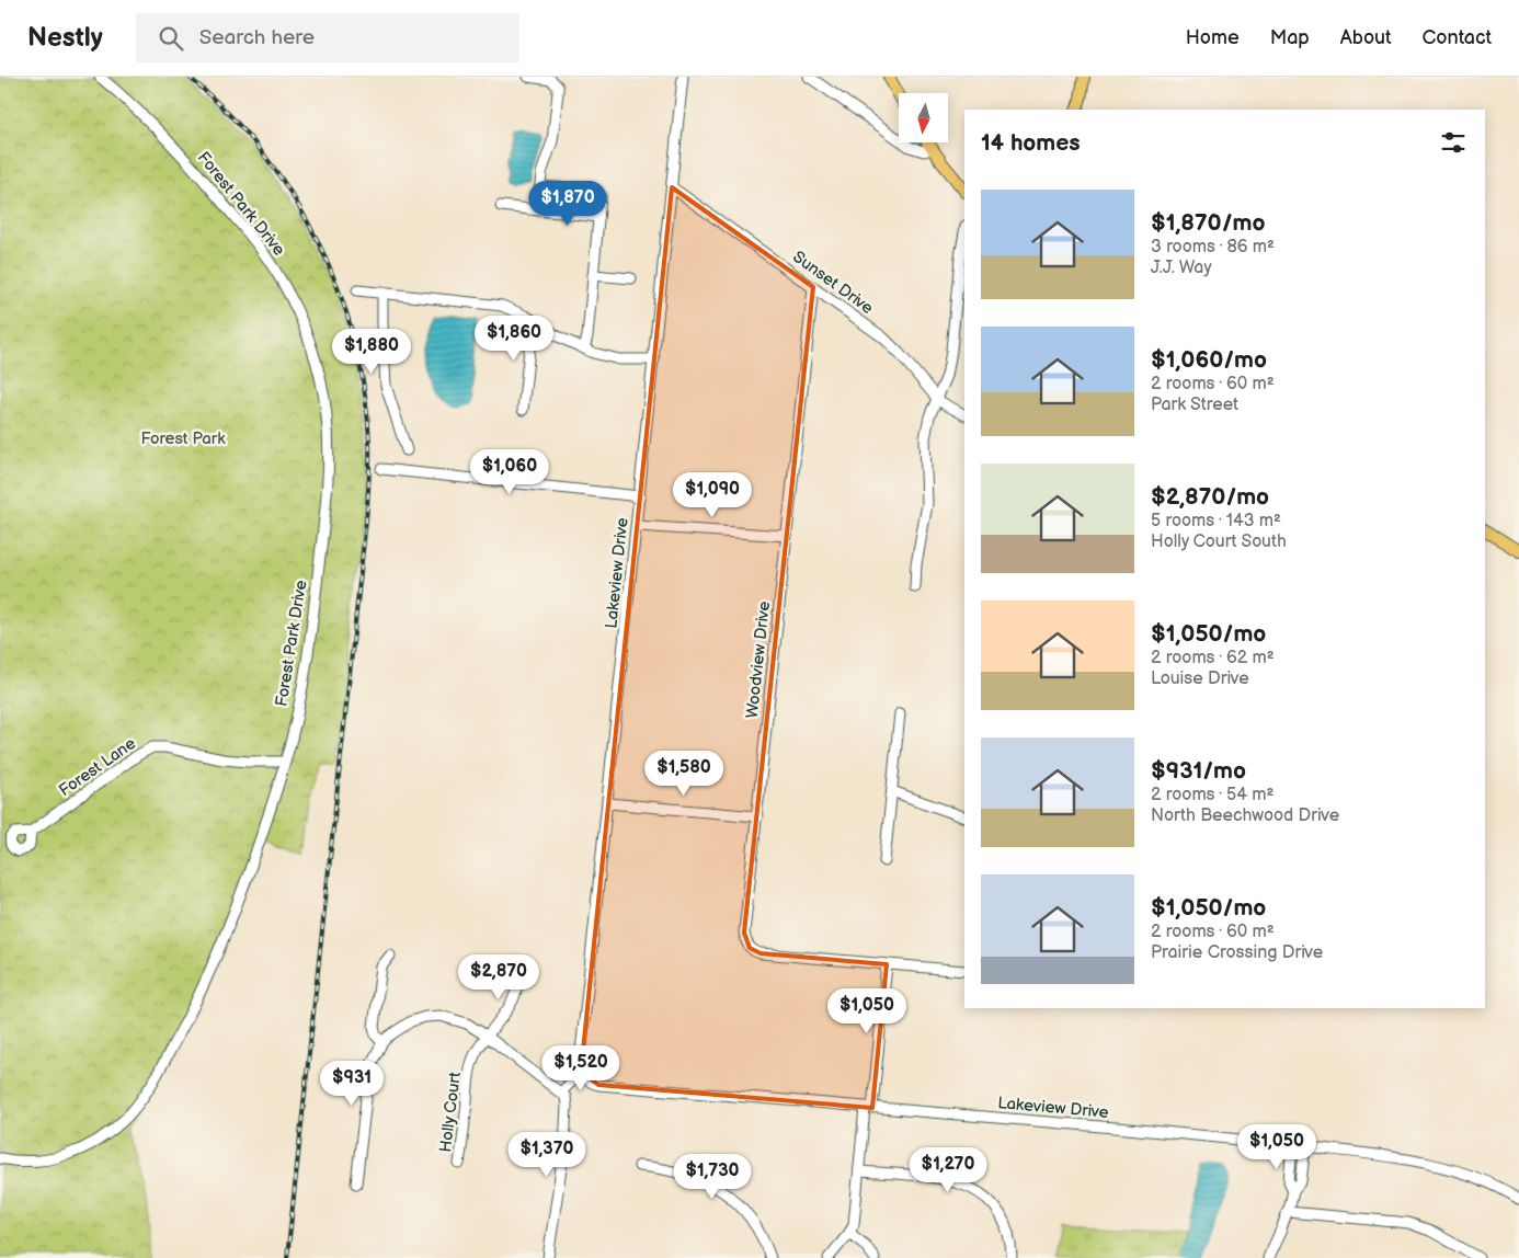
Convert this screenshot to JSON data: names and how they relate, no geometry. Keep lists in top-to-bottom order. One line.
{"streets":{"street":["Forest Park Drive","Sunset Drive","Lakeview Drive","Woodview Drive","Forest Lane","Holly Court"]},"crossings":[["Forest Park Drive","Forest Lane"],["Sunset Drive","Lakeview Drive"],["Sunset Drive","Woodview Drive"]],"parks":["Forest Park"],"north":"bottom","page":{"header":"Nestly","search":"Search here","nav":["Home","Map","About","Contact"],"heading":"14 homes","list":[{"name":"$1,870/mo","note":"3 rooms · 86 m² · J.J. Way"},{"name":"$1,060/mo","note":"2 rooms · 60 m² · Park Street"},{"name":"$2,870/mo","note":"5 rooms · 143 m² · Holly Court South"},{"name":"$1,050/mo","note":"2 rooms · 62 m² · Louise Drive"},{"name":"$931/mo","note":"2 rooms · 54 m² · North Beechwood Drive"},{"name":"$1,050/mo","note":"2 rooms · 60 m² · Prairie Crossing Drive"}],"price":["$1,870","$1,860","$1,880","$1,060","$1,090","$1,580","$2,870","$1,050","$1,520","$931","$1,050","$1,370","$1,270","$1,730"]}}
